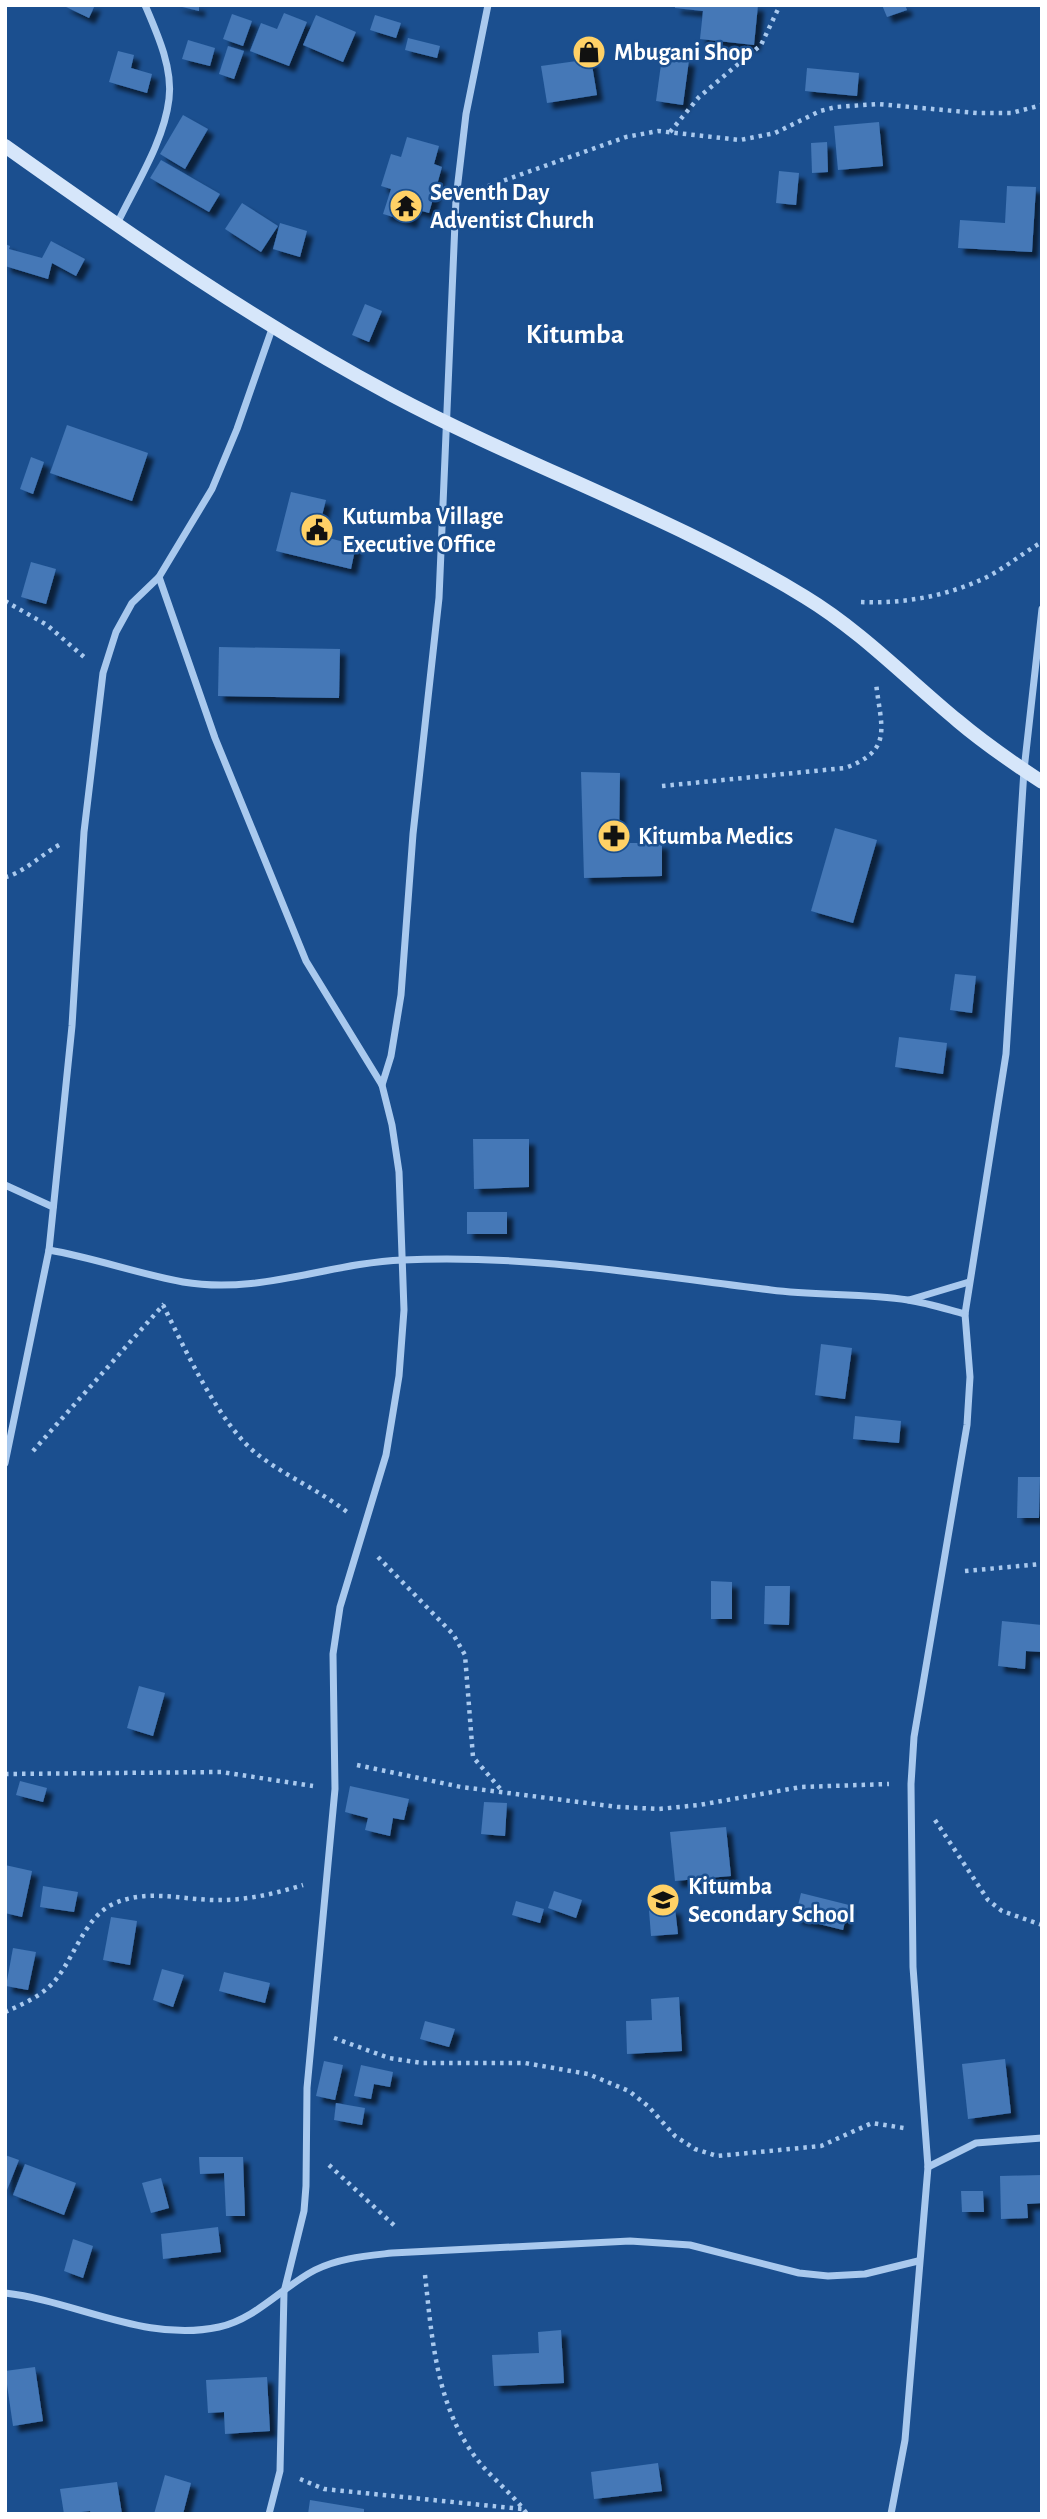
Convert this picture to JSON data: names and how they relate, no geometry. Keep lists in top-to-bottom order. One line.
{"districts":["Kitumba"],"places":{"shop":["Mbugani Shop"],"temple":["Seventh Day Adventist Church"],"public building":["Kutumba Village Executive Office"],"pharmacy":["Kitumba Medics"],"school or university":["Kitumba Secondary School"]}}
